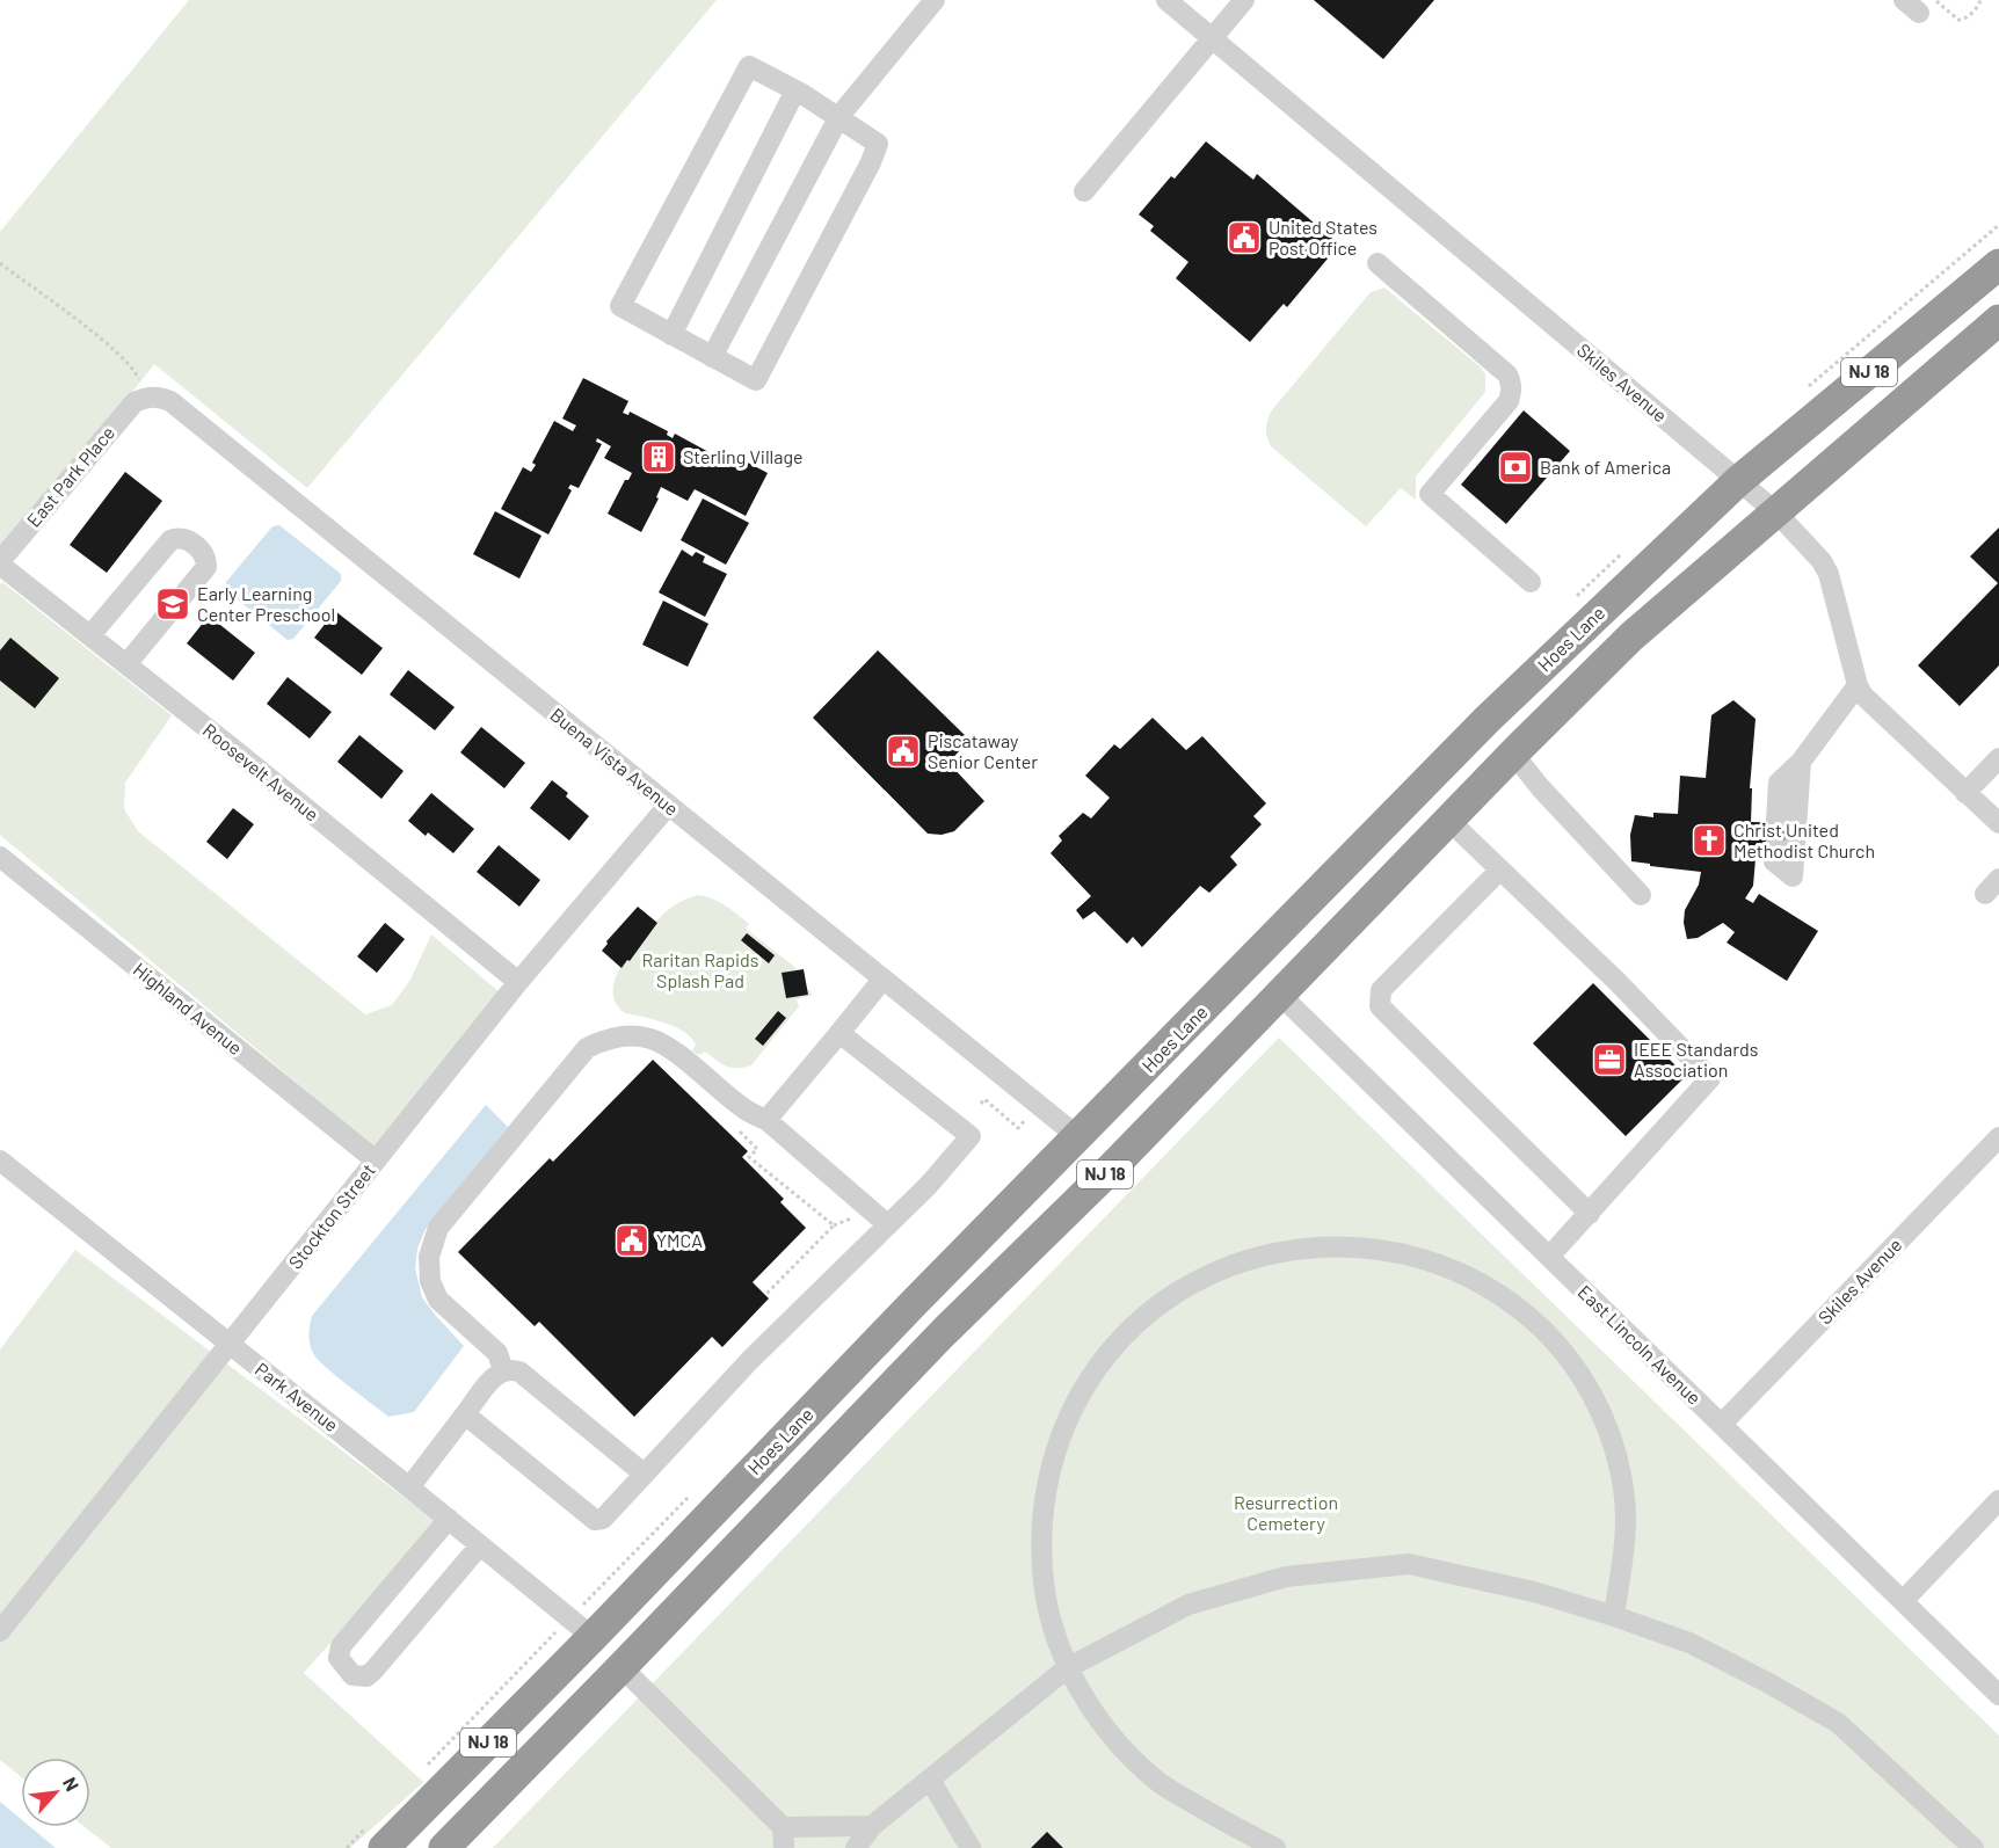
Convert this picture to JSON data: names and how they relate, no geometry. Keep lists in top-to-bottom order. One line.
{"streets":{"highway":["NJ 18","Hoes Lane"],"street":["Skiles Avenue","East Park Place","Buena Vista Avenue","Roosevelt Avenue","Highland Avenue","Stockton Street","East Lincoln Avenue","Park Avenue"]},"crossings":[["NJ 18","Skiles Avenue"],["NJ 18","East Lincoln Avenue"],["Skiles Avenue","Hoes Lane"],["Skiles Avenue","East Lincoln Avenue"],["East Park Place","Buena Vista Avenue"],["East Park Place","Roosevelt Avenue"],["Hoes Lane","Buena Vista Avenue"],["Hoes Lane","Park Avenue"],["Buena Vista Avenue","Stockton Street"],["Roosevelt Avenue","Stockton Street"],["Highland Avenue","Stockton Street"],["Stockton Street","Park Avenue"]],"parks":["Raritan Rapids Splash Pad","Resurrection Cemetery"],"places":{"public building":["United States Post Office","Piscataway Senior Center","YMCA"],"building":["Sterling Village"],"bank":["Bank of America"],"school or university":["Early Learning Center Preschool"],"church":["Christ United Methodist Church"],"office":["IEEE Standards Association"]},"north":"top right"}
